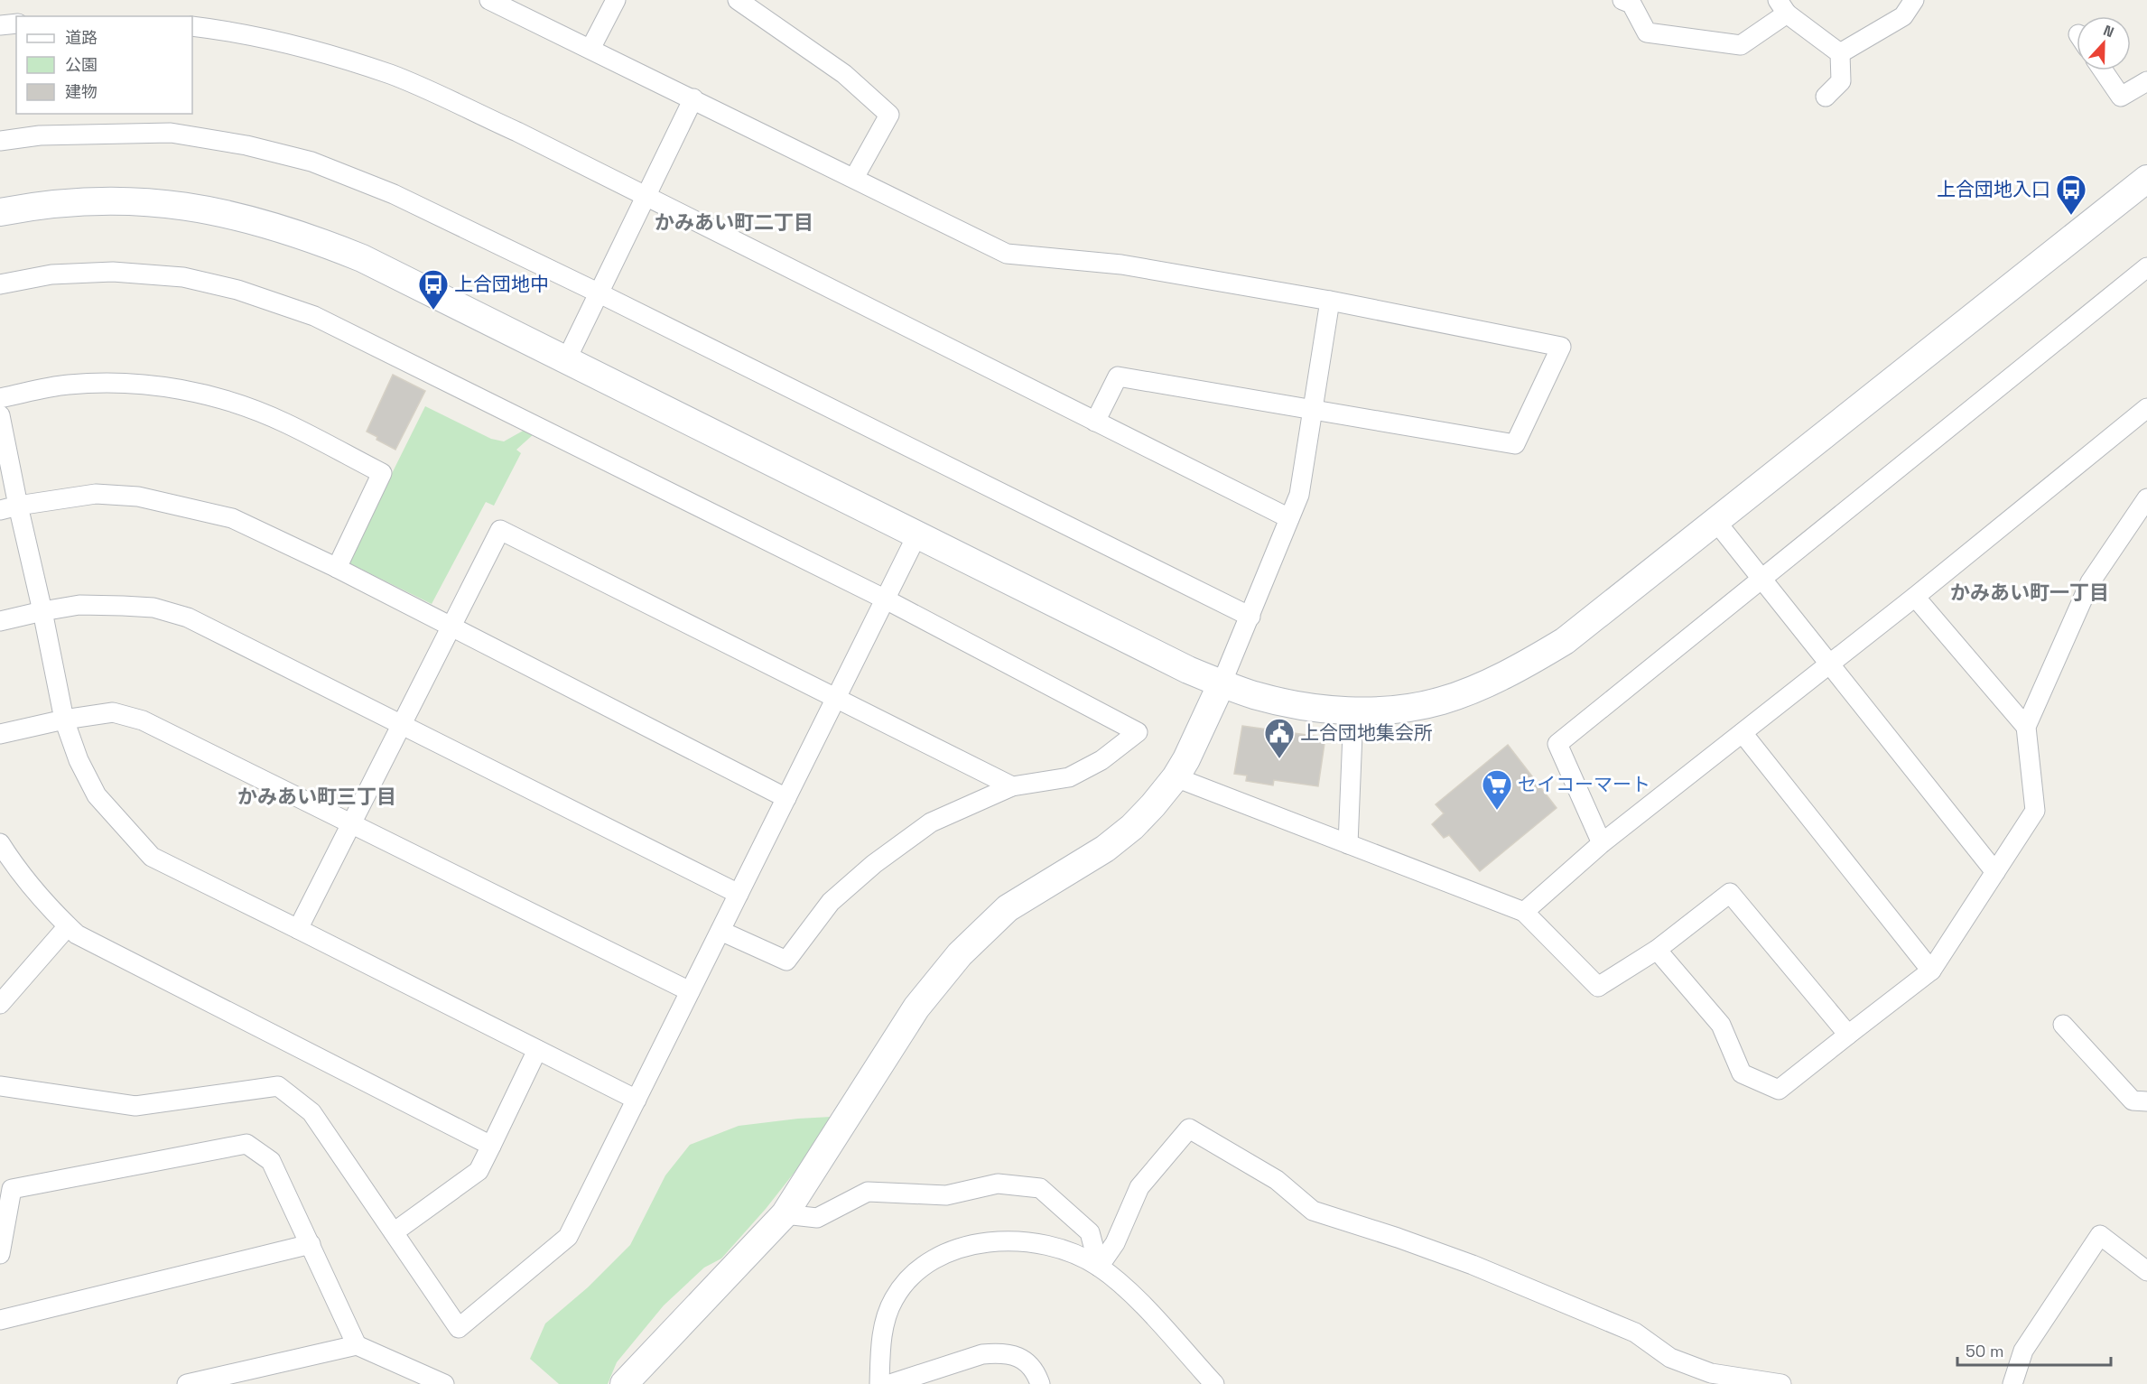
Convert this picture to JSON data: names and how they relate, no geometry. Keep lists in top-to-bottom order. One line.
{"districts":["かみあい町二丁目","かみあい町一丁目","かみあい町三丁目"],"places":{"bus stop":["上合団地入口","上合団地中"],"public building":["上合団地集会所"],"supermarket":["セイコーマート"]},"legend":["道路","公園","建物"],"scale_bar":"50 m","north":"top"}
